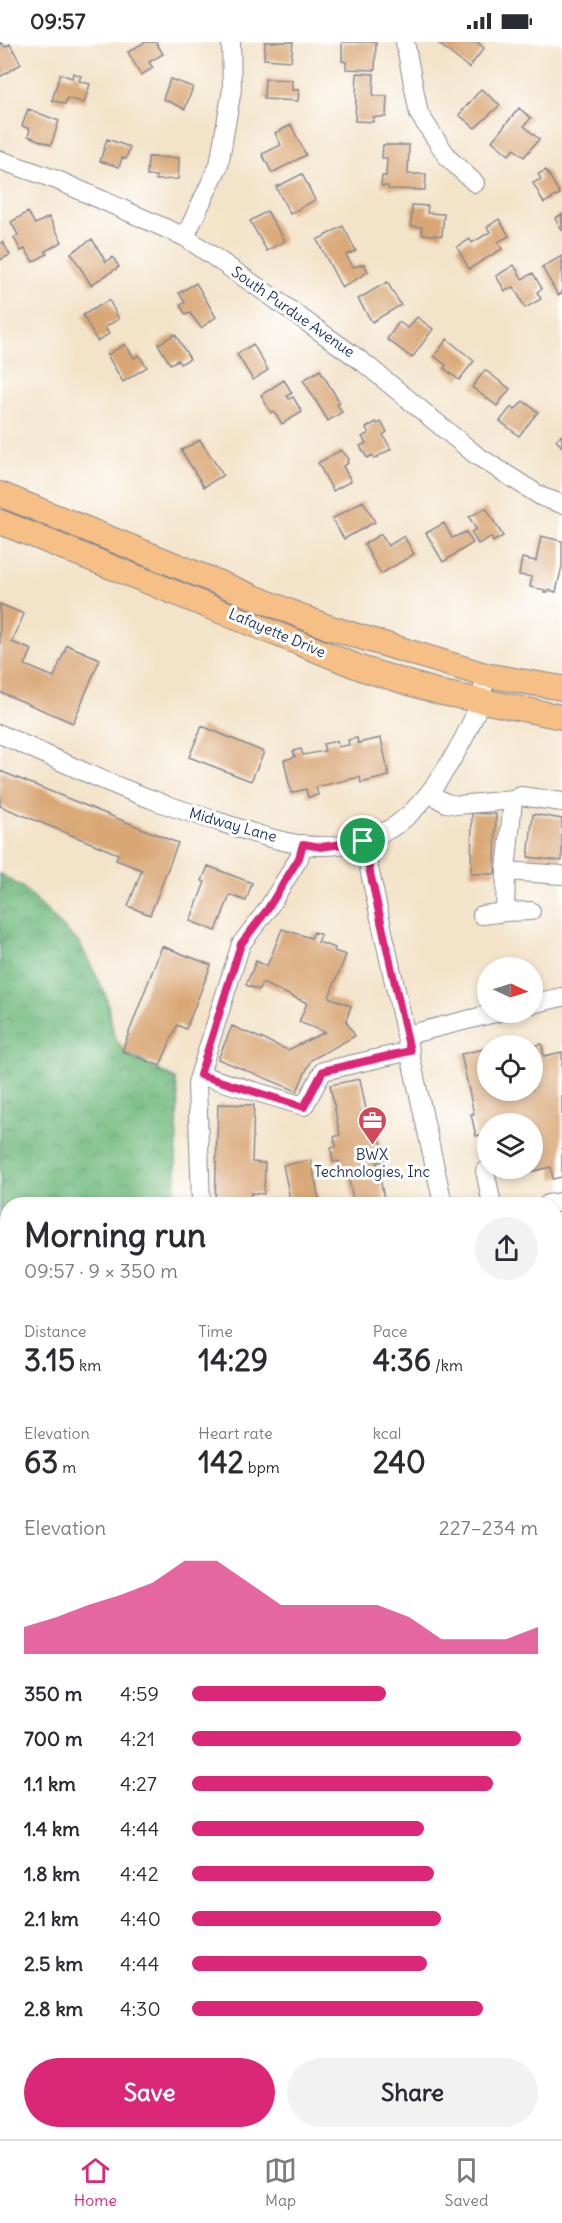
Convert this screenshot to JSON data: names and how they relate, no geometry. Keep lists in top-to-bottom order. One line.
{"streets":{"main road":["Lafayette Drive"],"street":["South Purdue Avenue","Midway Lane"]},"crossings":[["Lafayette Drive","Midway Lane"]],"places":{"office":["BWX Technologies, Inc"]},"north":"right","page":{"status":"09:57","heading":["Morning run","09:57 · 9 × 350 m"],"stats":[["Distance","3.15 km"],["Time","14:29"],["Pace","4:36 /km"],["Elevation","63 m"],["Heart rate","142 bpm"],["kcal","240"]],"chart":["Elevation","227–234 m"],"list":[{"name":"350 m","note":"4:59"},{"name":"700 m","note":"4:21"},{"name":"1.1 km","note":"4:27"},{"name":"1.4 km","note":"4:44"},{"name":"1.8 km","note":"4:42"},{"name":"2.1 km","note":"4:40"},{"name":"2.5 km","note":"4:44"},{"name":"2.8 km","note":"4:30"}],"buttons":["Save","Share"],"tabs":["Home","Map","Saved"]}}
